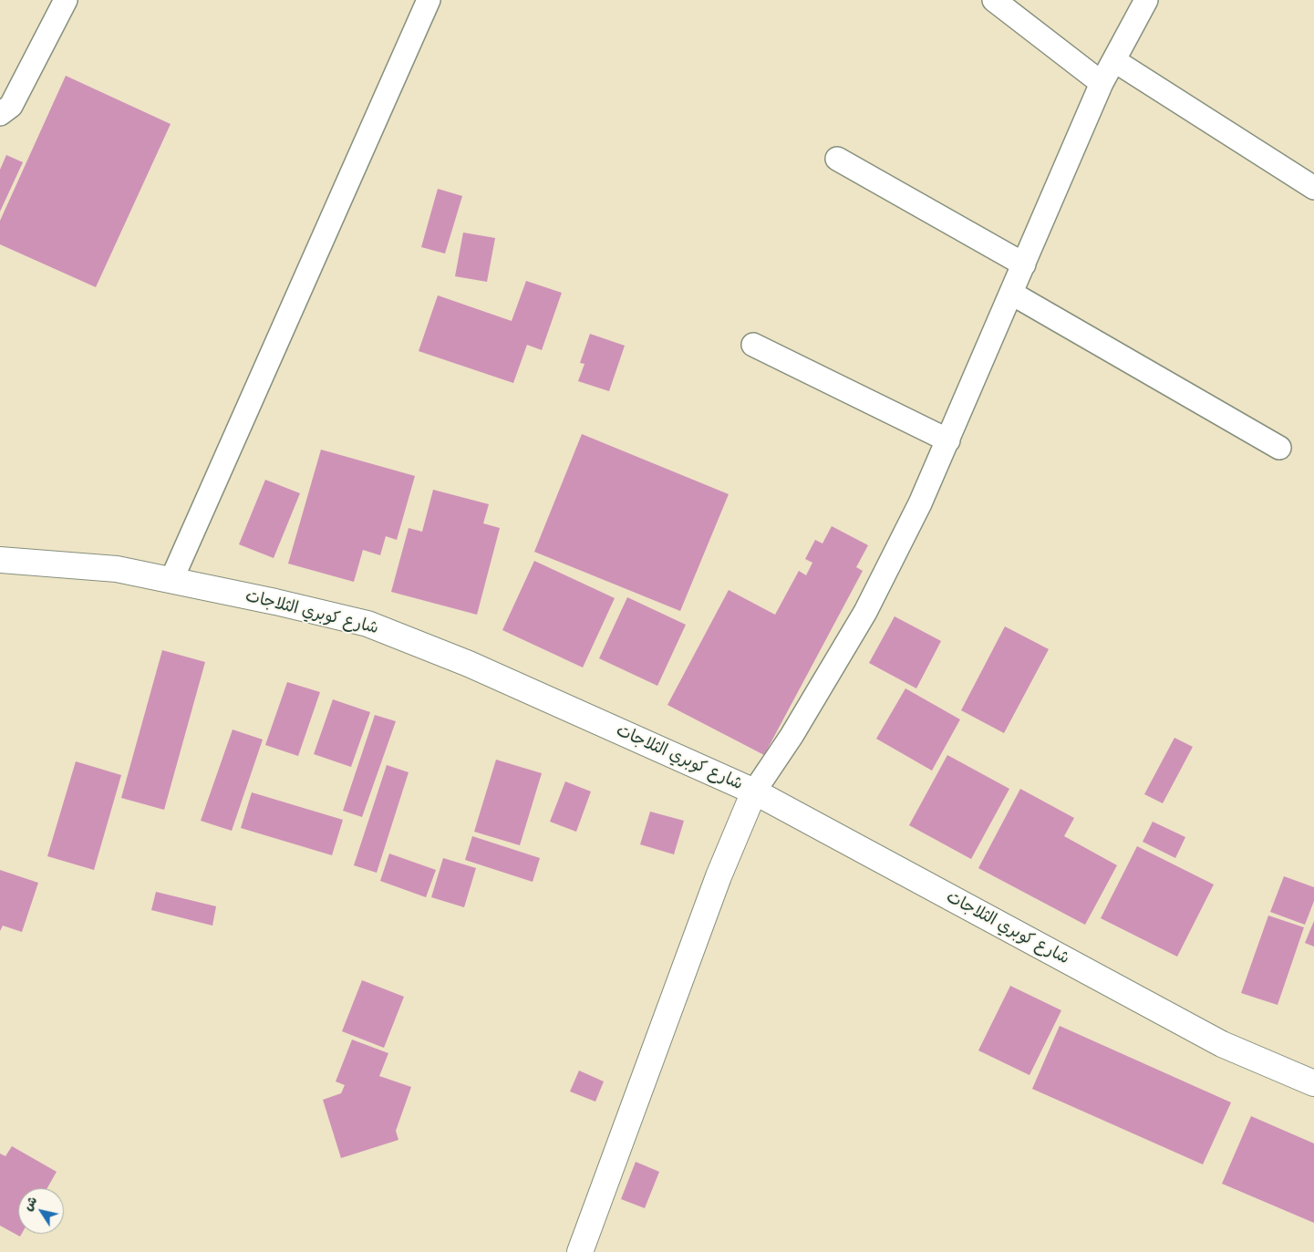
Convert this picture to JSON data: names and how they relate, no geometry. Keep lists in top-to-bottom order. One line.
{"streets":{"main road":["شارع كوبري الثلاجات"]},"north":"top left"}
